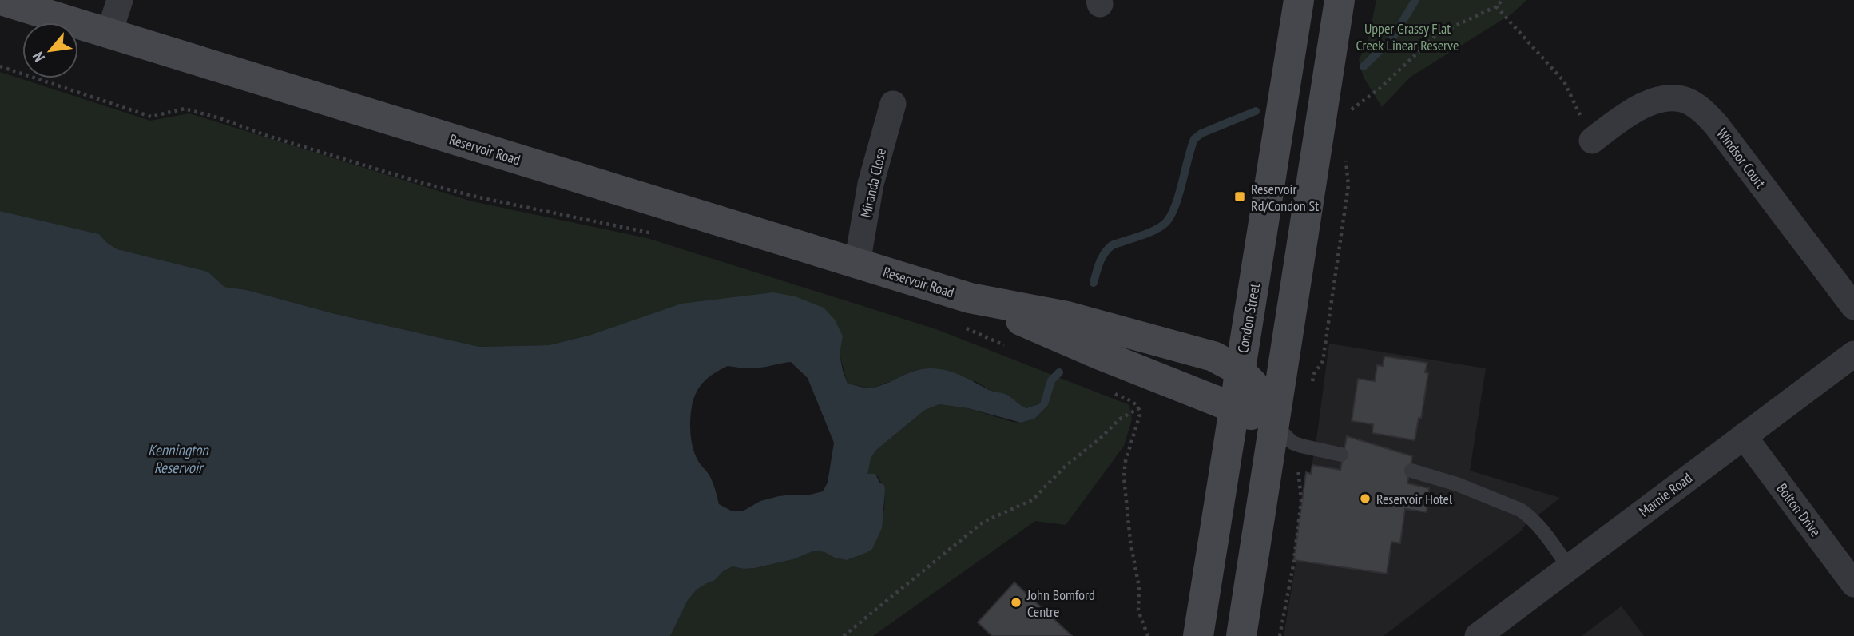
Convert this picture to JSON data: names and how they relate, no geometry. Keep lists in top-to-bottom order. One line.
{"streets":{"main road":["Reservoir Road","Condon Street"],"street":["Windsor Court","Miranda Close","Marnie Road","Bolton Drive"]},"crossings":[["Reservoir Road","Miranda Close"],["Reservoir Road","Condon Street"],["Marnie Road","Bolton Drive"]],"water":["Kennington Reservoir"],"parks":["Upper Grassy Flat Creek Linear Reserve"],"places":{"transit":["Reservoir Rd/Condon St"],"other":["Reservoir Hotel","John Bomford Centre"]},"north":"bottom left"}
